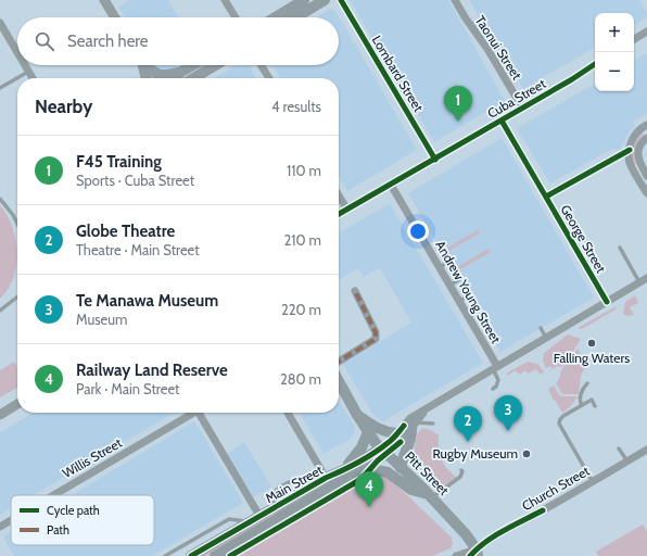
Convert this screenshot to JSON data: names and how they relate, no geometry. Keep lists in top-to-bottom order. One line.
{"streets":{"main road":["Pitt Street","Main Street"],"street":["Taonui Street","Lombard Street","Cuba Street","George Street","Andrew Young Street","Willis Street","Church Street"]},"crossings":[["Taonui Street","Cuba Street"],["Lombard Street","Cuba Street"],["Cuba Street","George Street"],["Cuba Street","Andrew Young Street"],["George Street","Main Street"],["Andrew Young Street","Main Street"],["Pitt Street","Main Street"],["Pitt Street","Church Street"]],"places":["Falling Waters","Rugby Museum"],"legend":["Cycle path","Path"],"page":{"map_buttons":["+","−"],"search":"Search here","heading":["Nearby","4 results"],"pins":["1","3","2","4"],"list":[{"mark":"1","name":"F45 Training","note":"Sports · Cuba Street","value":"110 m"},{"mark":"2","name":"Globe Theatre","note":"Theatre · Main Street","value":"210 m"},{"mark":"3","name":"Te Manawa Museum","note":"Museum","value":"220 m"},{"mark":"4","name":"Railway Land Reserve","note":"Park · Main Street","value":"280 m"}]}}
